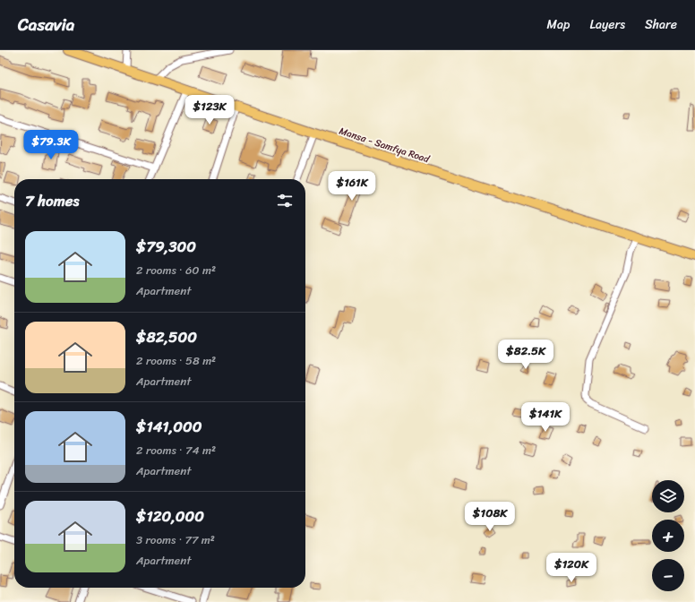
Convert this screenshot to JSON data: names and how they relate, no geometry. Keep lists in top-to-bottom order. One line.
{"streets":{"main road":["Mansa - Samfya Road"]},"page":{"header":"Casavia","nav":["Map","Layers","Share"],"price":["$123K","$79.3K","$161K","$82.5K","$141K","$108K","$120K"],"heading":"7 homes","list":[{"name":"$79,300","note":"2 rooms · 60 m² · Apartment"},{"name":"$82,500","note":"2 rooms · 58 m² · Apartment"},{"name":"$141,000","note":"2 rooms · 74 m² · Apartment"},{"name":"$120,000","note":"3 rooms · 77 m² · Apartment"}],"map_buttons":["+","−"]}}
